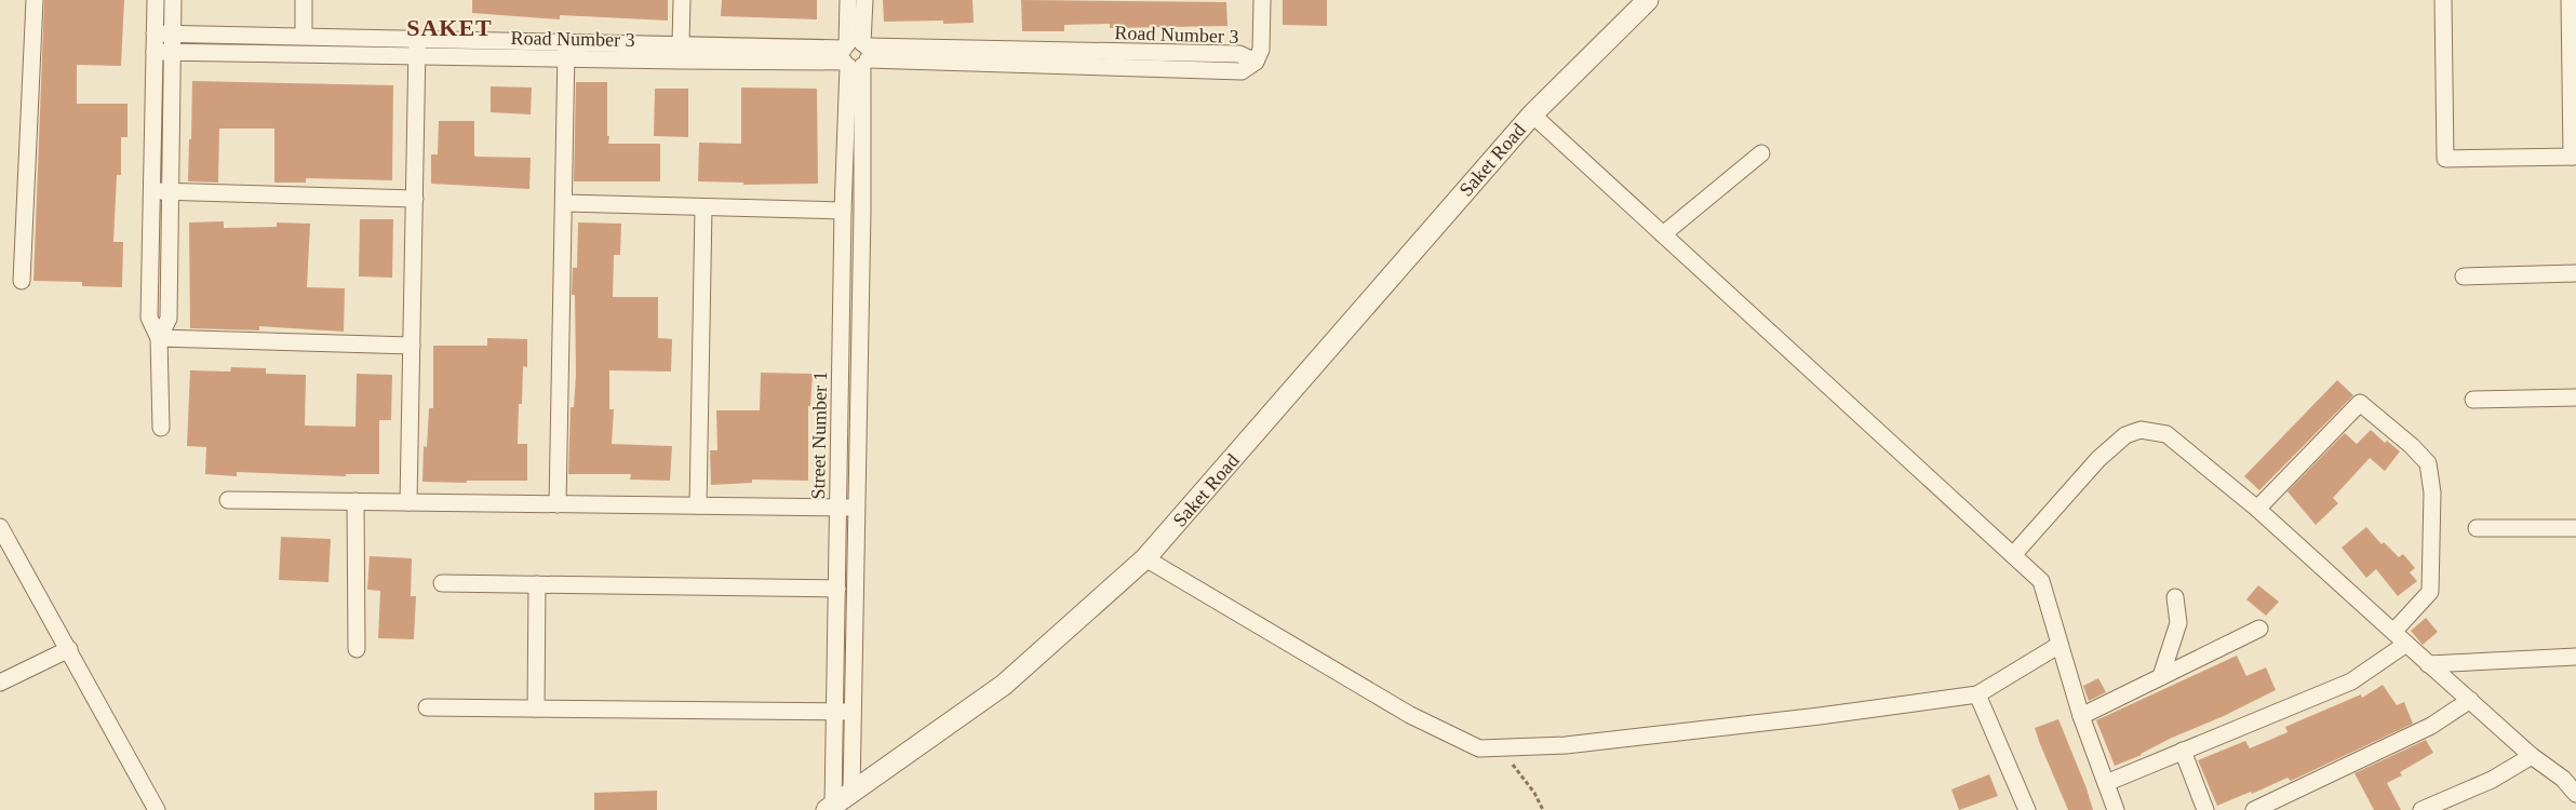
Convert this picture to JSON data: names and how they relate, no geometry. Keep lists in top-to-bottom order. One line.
{"streets":{"street":["Road Number 3","Saket Road","Street Number 1"]},"crossings":[["Road Number 3","Street Number 1"],["Saket Road","Street Number 1"]],"districts":["SAKET"]}
